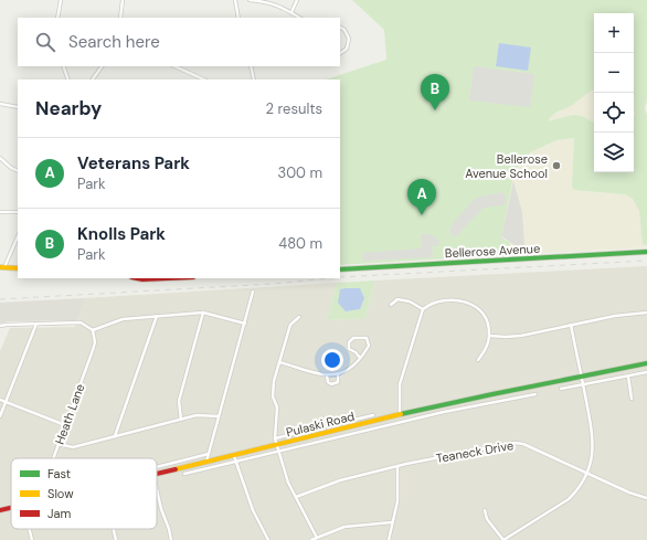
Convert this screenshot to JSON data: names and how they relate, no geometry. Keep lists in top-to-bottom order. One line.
{"streets":{"main road":["Bellerose Avenue","Pulaski Road"],"street":["Heath Lane","Teaneck Drive"]},"places":["Bellerose Avenue School"],"legend":["Fast","Slow","Jam"],"page":{"map_buttons":["+","−"],"search":"Search here","pins":["B","A"],"heading":["Nearby","2 results"],"list":[{"mark":"A","name":"Veterans Park","note":"Park","value":"300 m"},{"mark":"B","name":"Knolls Park","note":"Park","value":"480 m"}]}}
